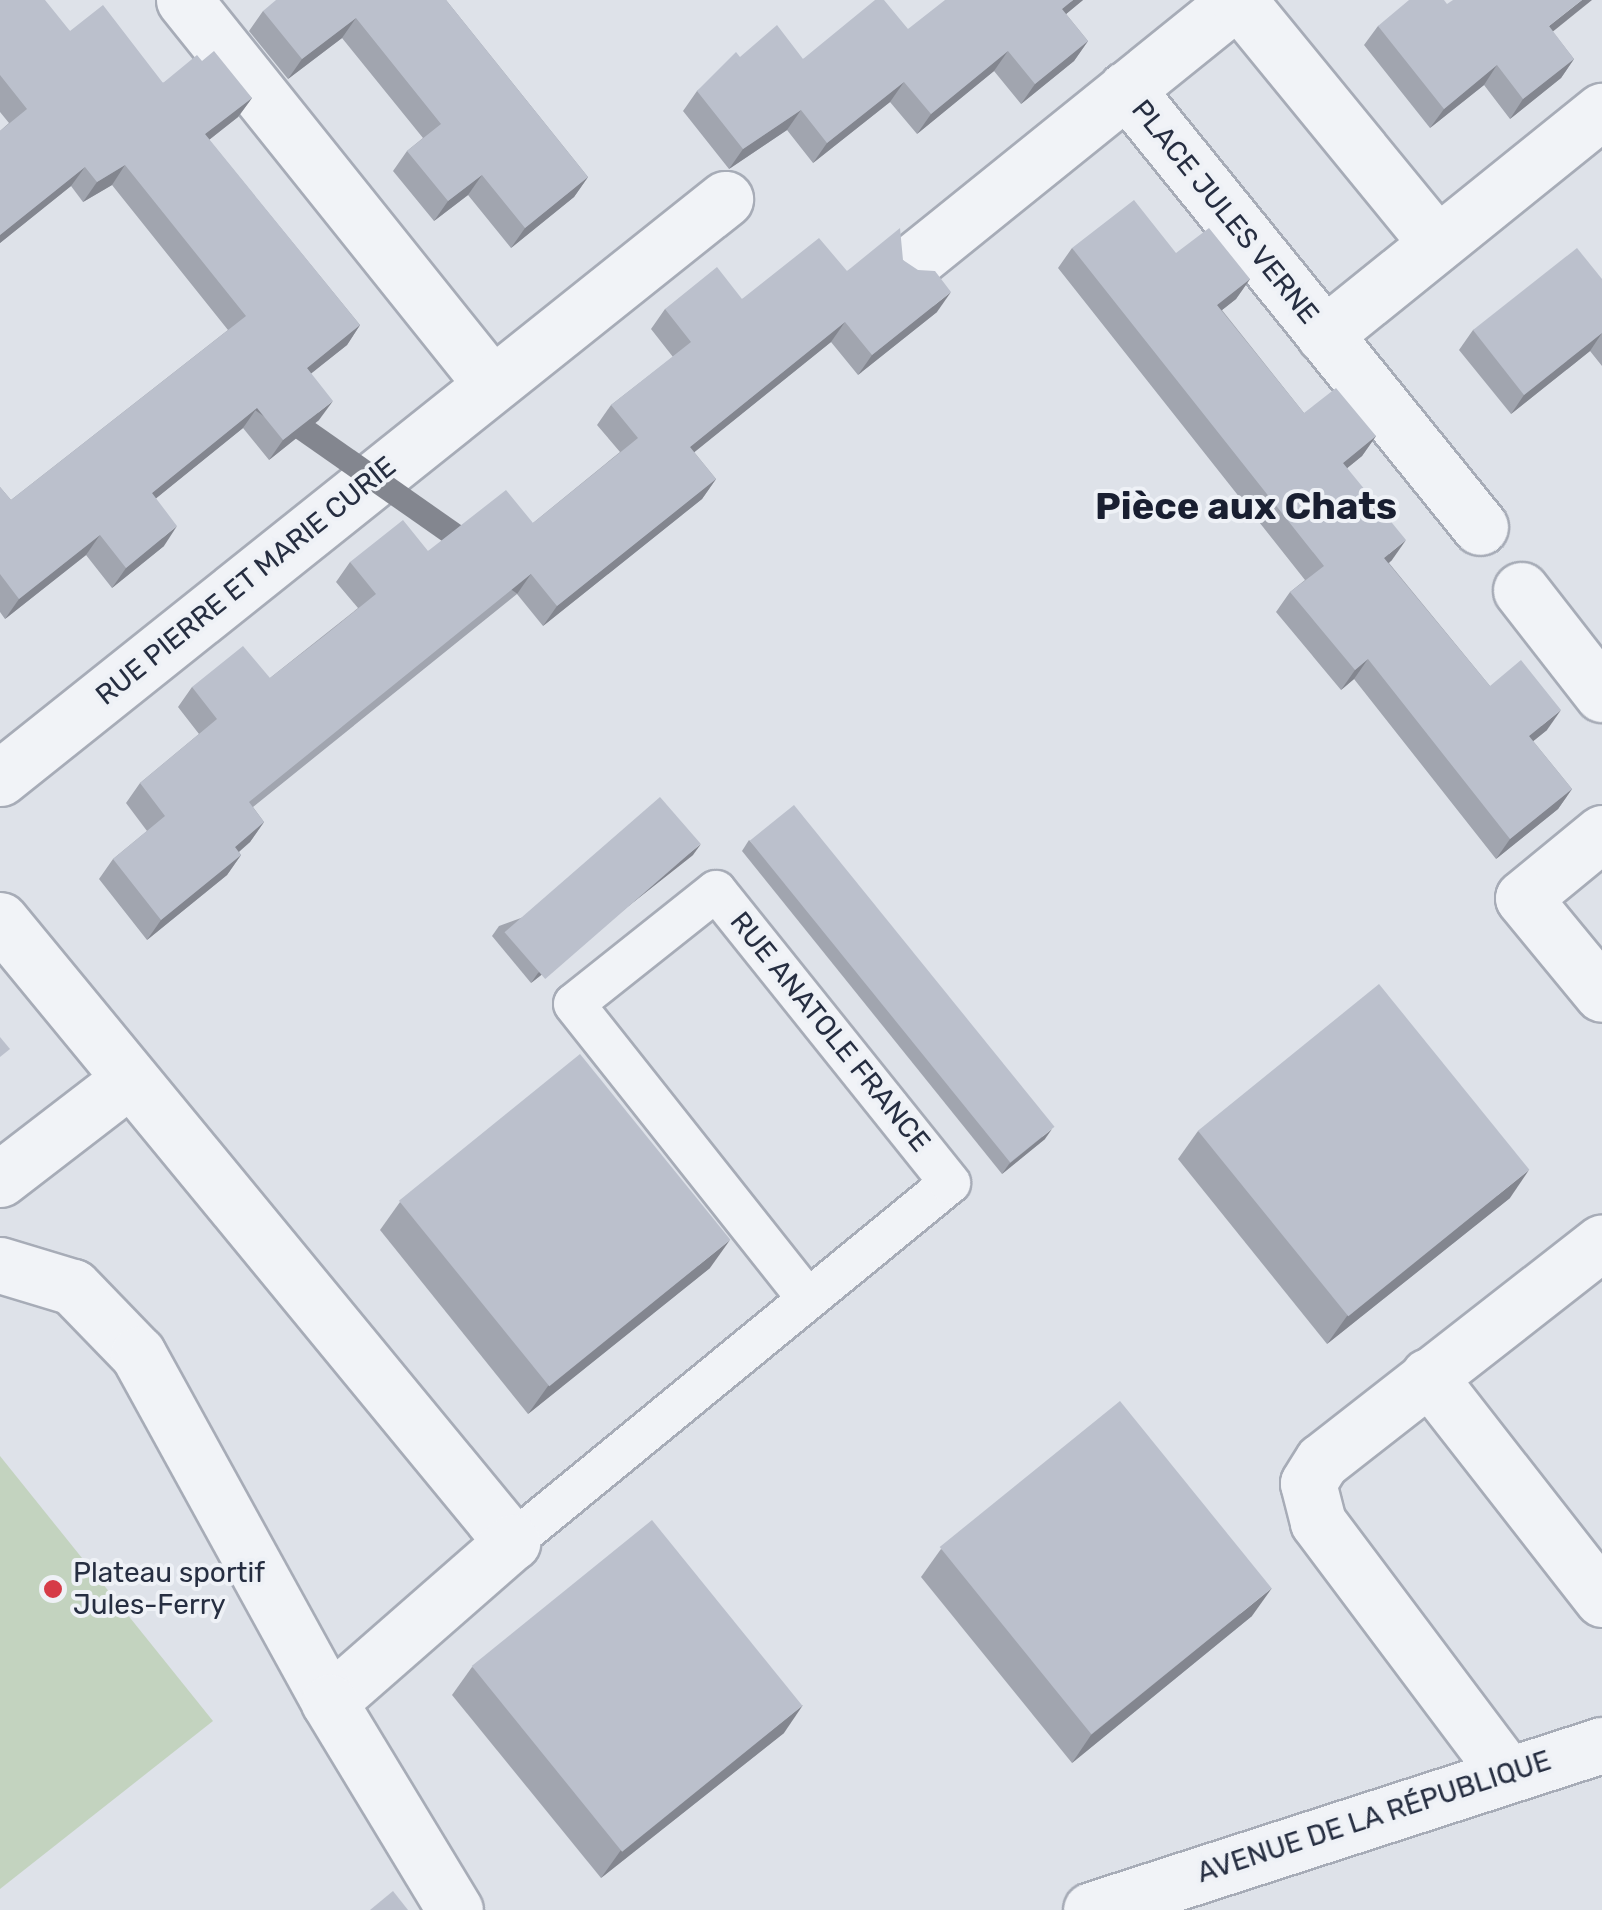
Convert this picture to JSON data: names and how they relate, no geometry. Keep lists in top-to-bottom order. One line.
{"streets":{"street":["PLACE JULES VERNE","RUE PIERRE ET MARIE CURIE","RUE ANATOLE FRANCE","AVENUE DE LA RÉPUBLIQUE"]},"districts":["Pièce aux Chats"],"places":["Plateau sportif Jules-Ferry"]}
